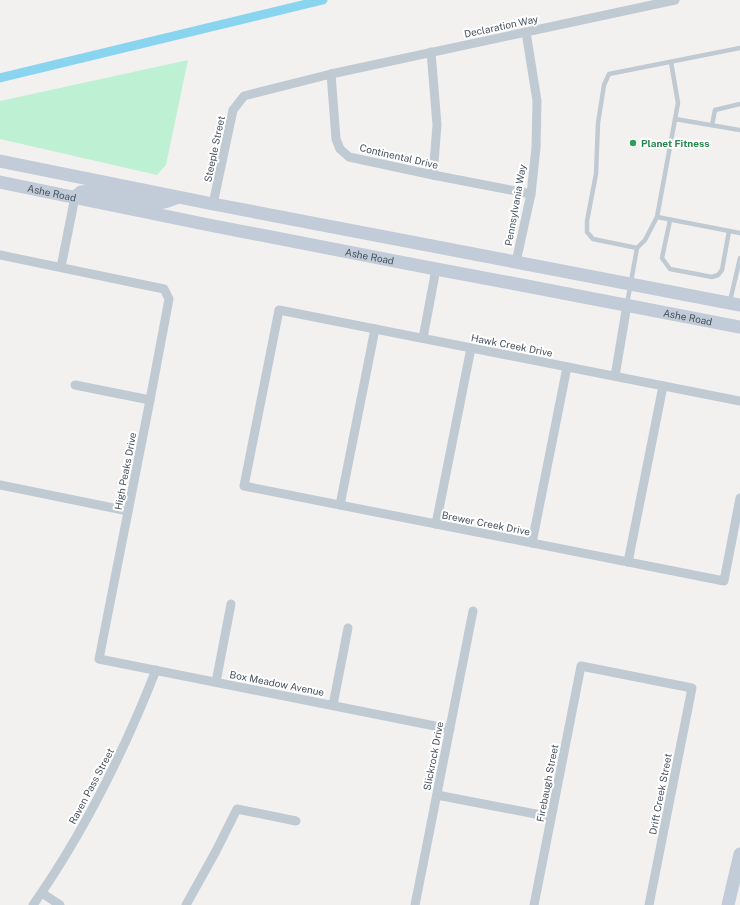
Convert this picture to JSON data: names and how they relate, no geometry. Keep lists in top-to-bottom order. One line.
{"streets":{"street":["Declaration Way","Steeple Street","Continental Drive","Ashe Road","Pennsylvania Way","Hawk Creek Drive","High Peaks Drive","Brewer Creek Drive","Box Meadow Avenue","Slickrock Drive","Firebaugh Street","Raven Pass Street","Drift Creek Street"]},"crossings":[["Declaration Way","Steeple Street"],["Declaration Way","Continental Drive"],["Declaration Way","Pennsylvania Way"],["Steeple Street","Continental Drive"],["Steeple Street","Ashe Road"],["Continental Drive","Pennsylvania Way"],["Ashe Road","Pennsylvania Way"],["Hawk Creek Drive","Brewer Creek Drive"],["High Peaks Drive","Box Meadow Avenue"],["Box Meadow Avenue","Slickrock Drive"],["Box Meadow Avenue","Raven Pass Street"],["Firebaugh Street","Drift Creek Street"]],"places":["Planet Fitness"]}
